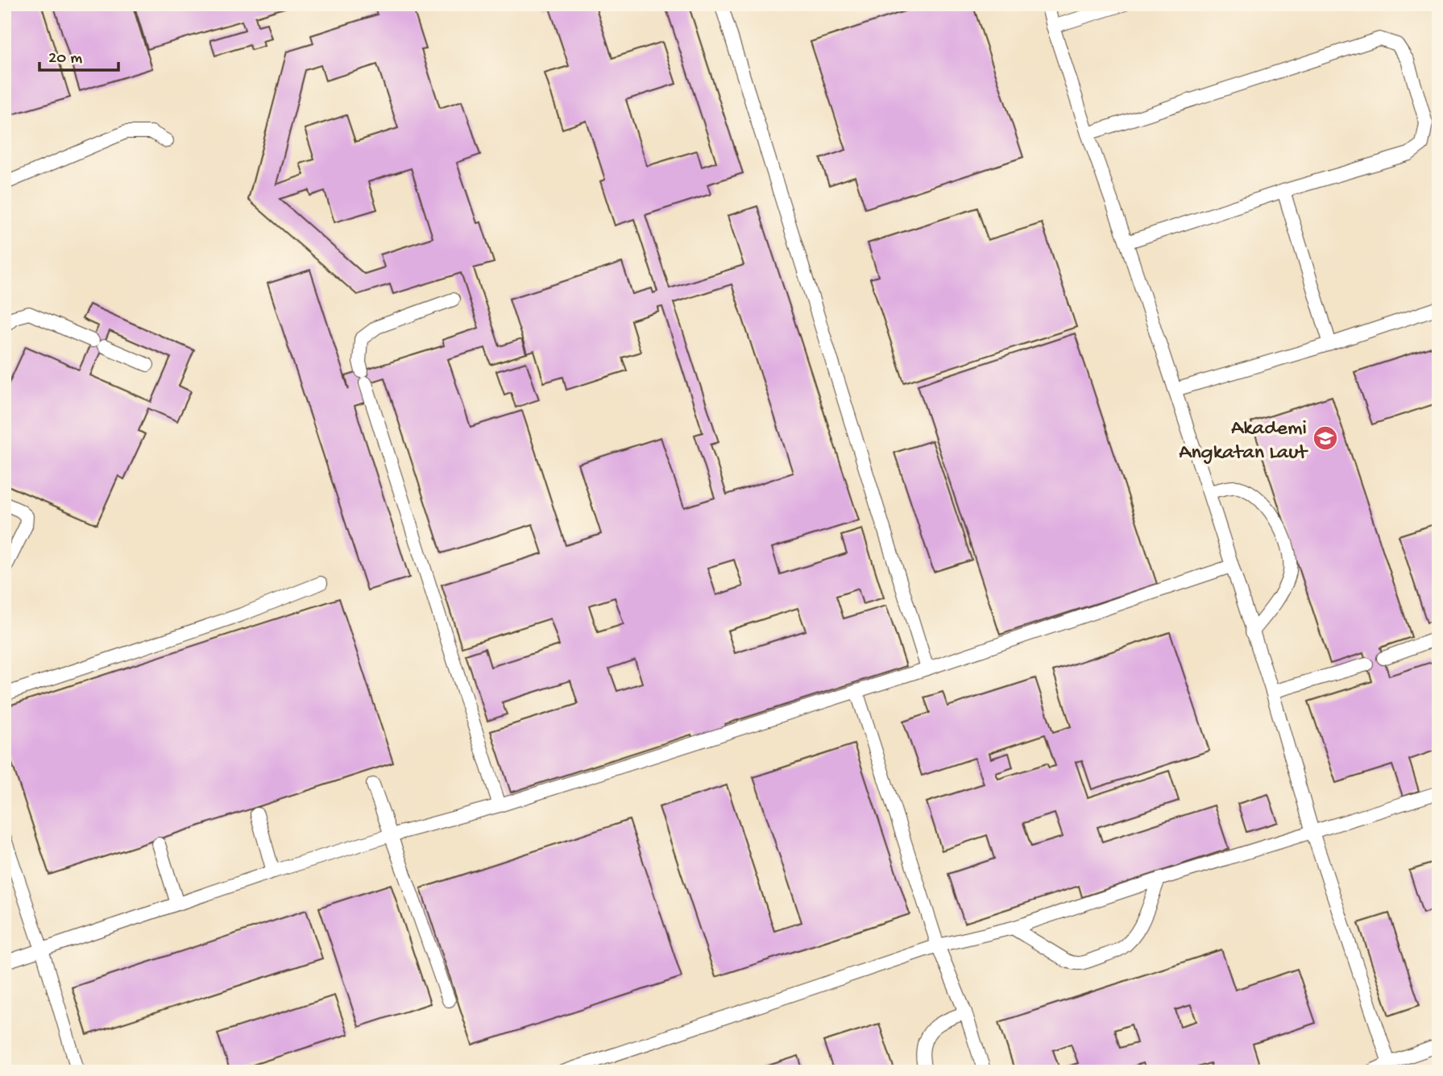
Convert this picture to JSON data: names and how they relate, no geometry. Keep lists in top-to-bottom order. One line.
{"places":{"school or university":["Akademi Angkatan Laut"]},"scale_bar":"20 m"}
